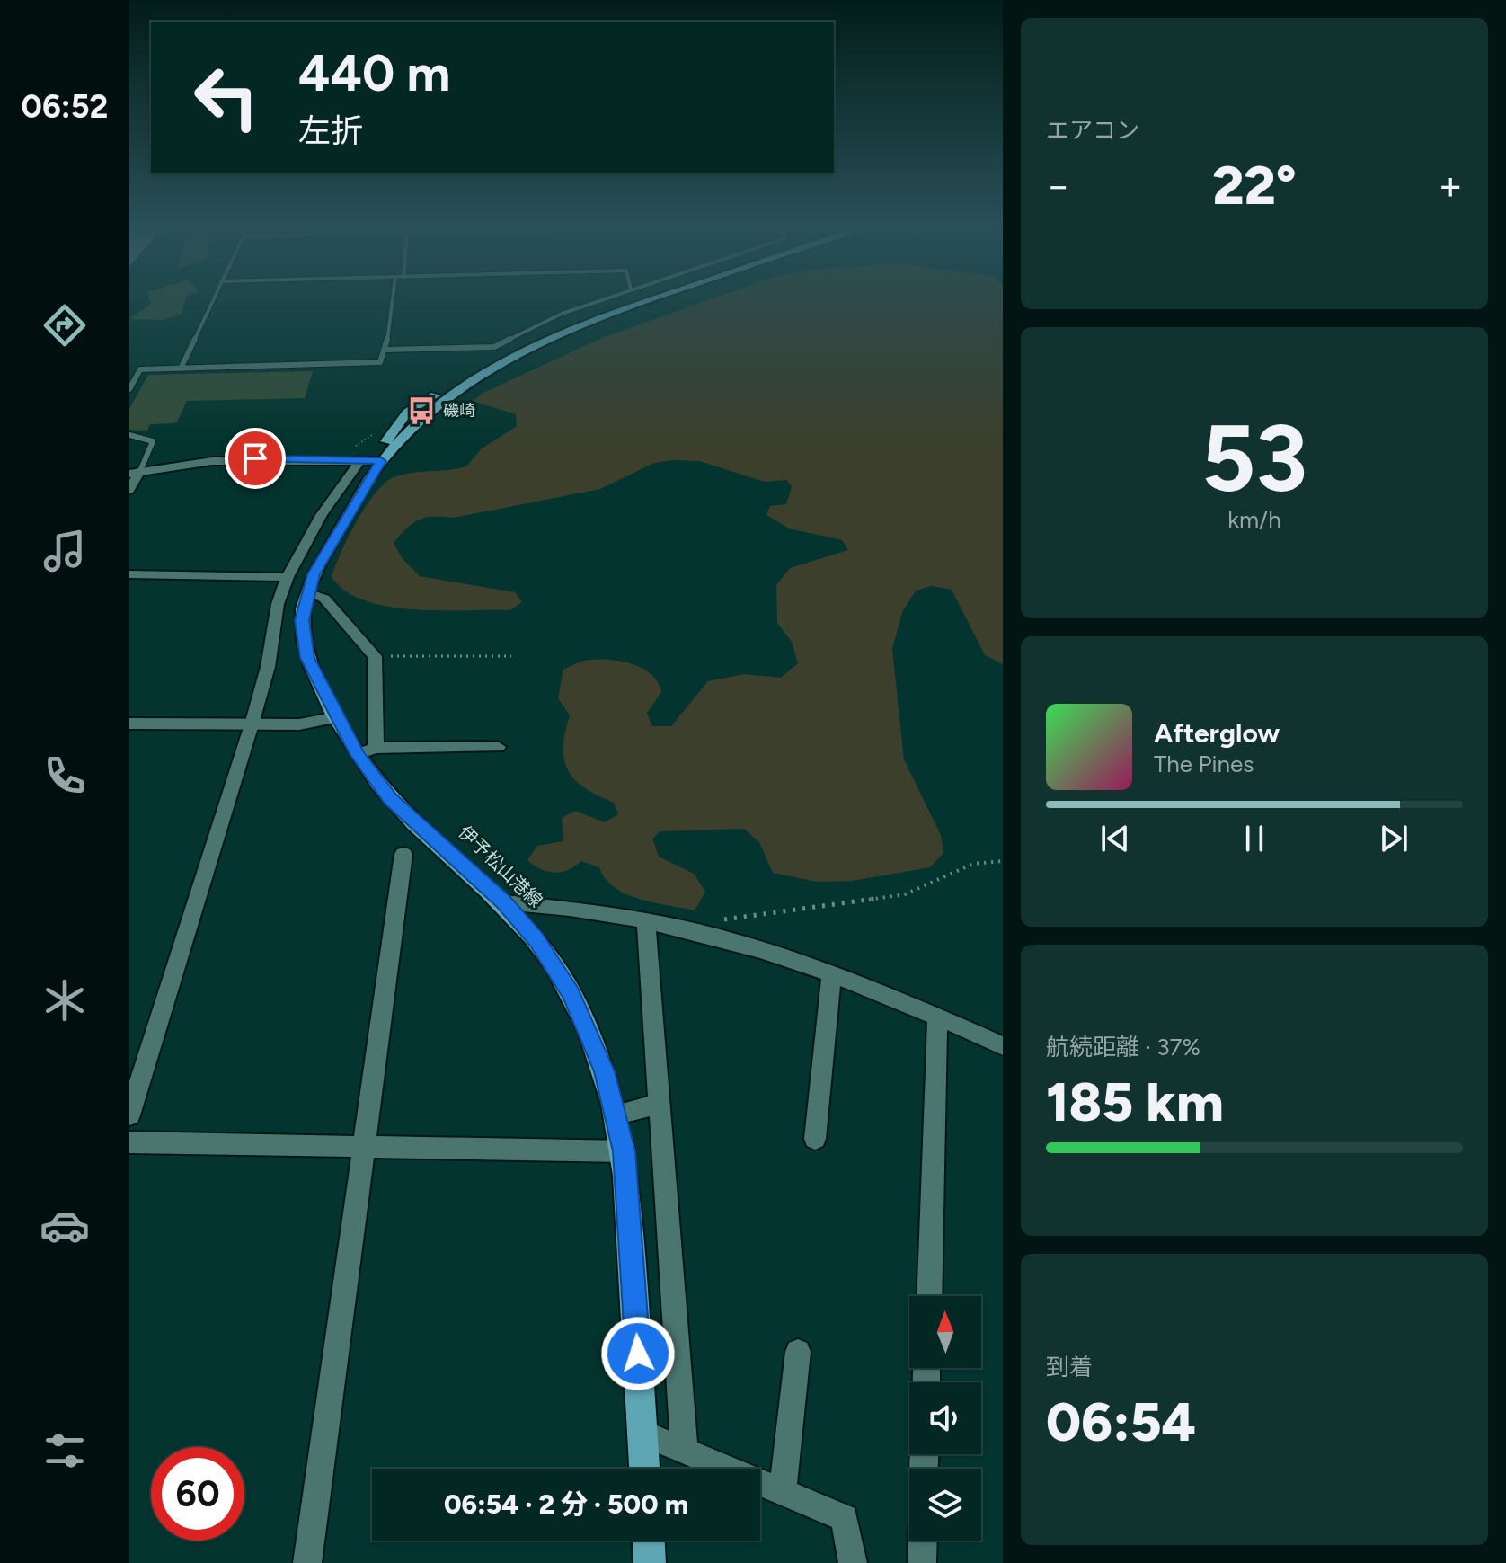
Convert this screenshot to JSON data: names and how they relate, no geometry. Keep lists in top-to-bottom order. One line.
{"streets":{"main road":["伊予松山港線"]},"places":{"bus stop":["磯崎"]},"north":"top","page":{"tabs":"06:52","tile":["エアコン",["53","km/h"],["航続距離 · 37%","185 km"],["到着","06:54"]],"turn":["440 m","左折"],"heat":["−","22°","+"],"song":["Afterglow","The Pines"],"limit":"60","trip":"06:54 · 2 分 · 500 m"}}
